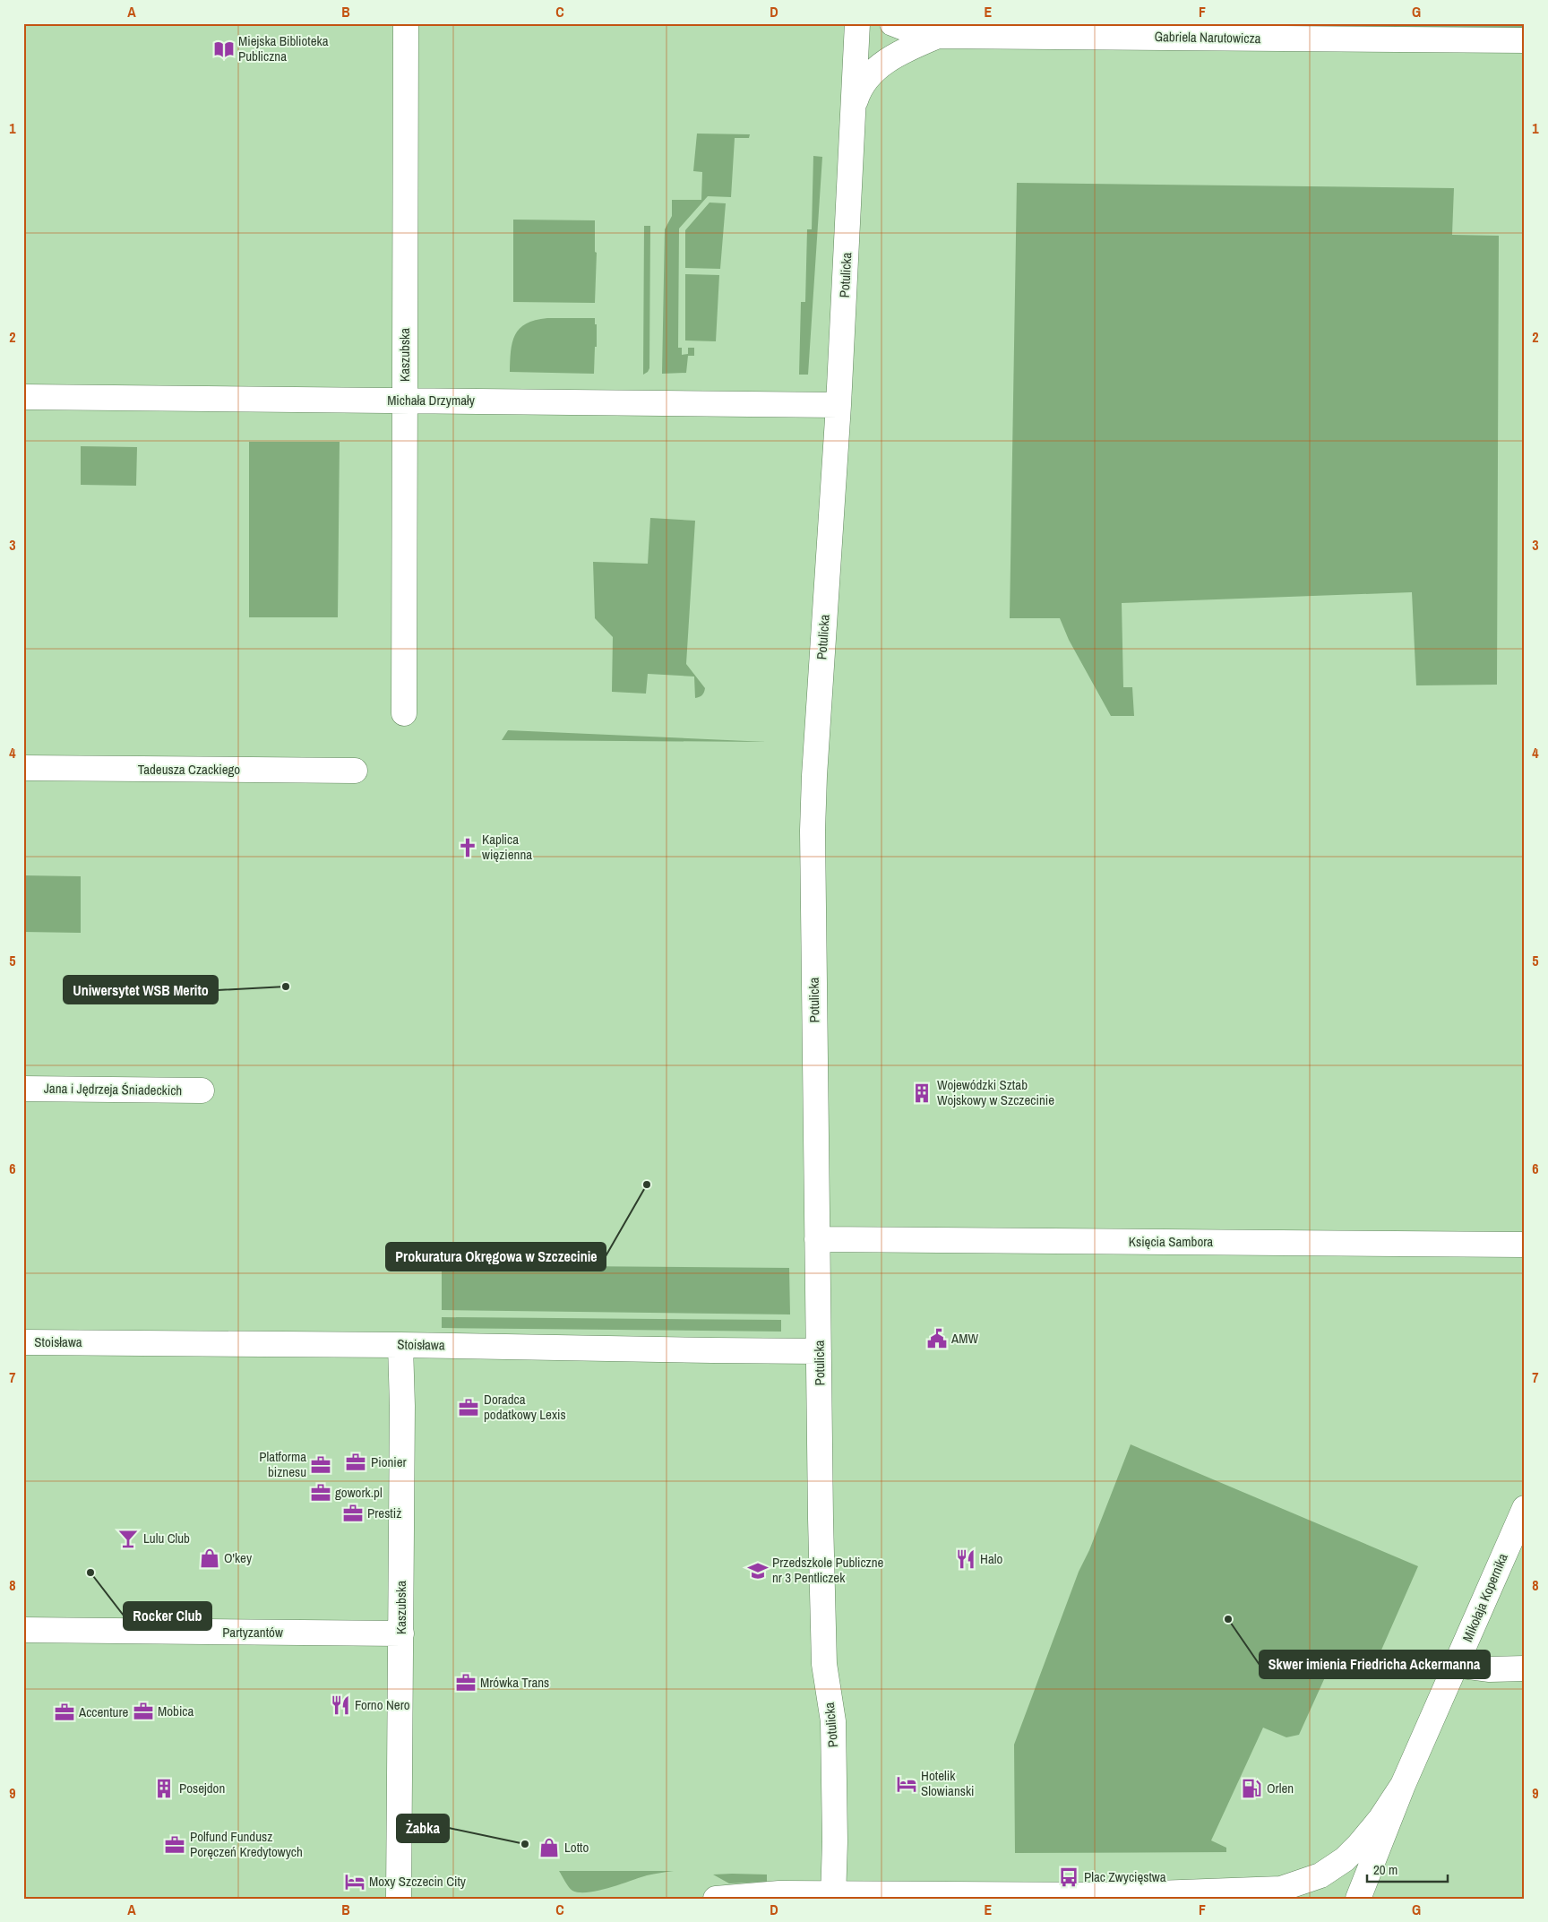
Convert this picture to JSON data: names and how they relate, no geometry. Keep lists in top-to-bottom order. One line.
{"streets":{"street":["Gabriela Narutowicza","Potulicka","Kaszubska","Michała Drzymały","Tadeusza Czackiego","Jana i Jędrzeja Śniadeckich","Księcia Sambora","Stoisława","Mikołaja Kopernika","Partyzantów"]},"crossings":[["Gabriela Narutowicza","Potulicka"],["Potulicka","Michała Drzymały"],["Potulicka","Księcia Sambora"],["Potulicka","Stoisława"],["Kaszubska","Michała Drzymały"],["Kaszubska","Stoisława"],["Kaszubska","Partyzantów"]],"places":{"library":["Miejska Biblioteka Publiczna"],"church":["Kaplica więzienna"],"other":["Uniwersytet WSB Merito","Prokuratura Okręgowa w Szczecinie","Rocker Club","Skwer imienia Friedricha Ackermanna","Żabka"],"building":["Wojewódzki Sztab Wojskowy w Szczecinie","Posejdon"],"public building":["AMW"],"office":["Doradca podatkowy Lexis","Pionier","Platforma biznesu","gowork.pl","Prestiż","Mrówka Trans","Mobica","Accenture","Polfund Fundusz Poręczeń Kredytowych"],"bar":["Lulu Club"],"shop":["O'key","Lotto"],"restaurant":["Halo","Forno Nero"],"school or university":["Przedszkole Publiczne nr 3 Pentliczek"],"hotel":["Hotelik Slowianski","Moxy Szczecin City"],"fuel station":["Orlen"],"bus stop":["Plac Zwycięstwa"]},"scale_bar":"20 m","grid":{"columns":["A","B","C","D","E","F","G"],"rows":["1","2","3","4","5","6","7","8","9"]}}
